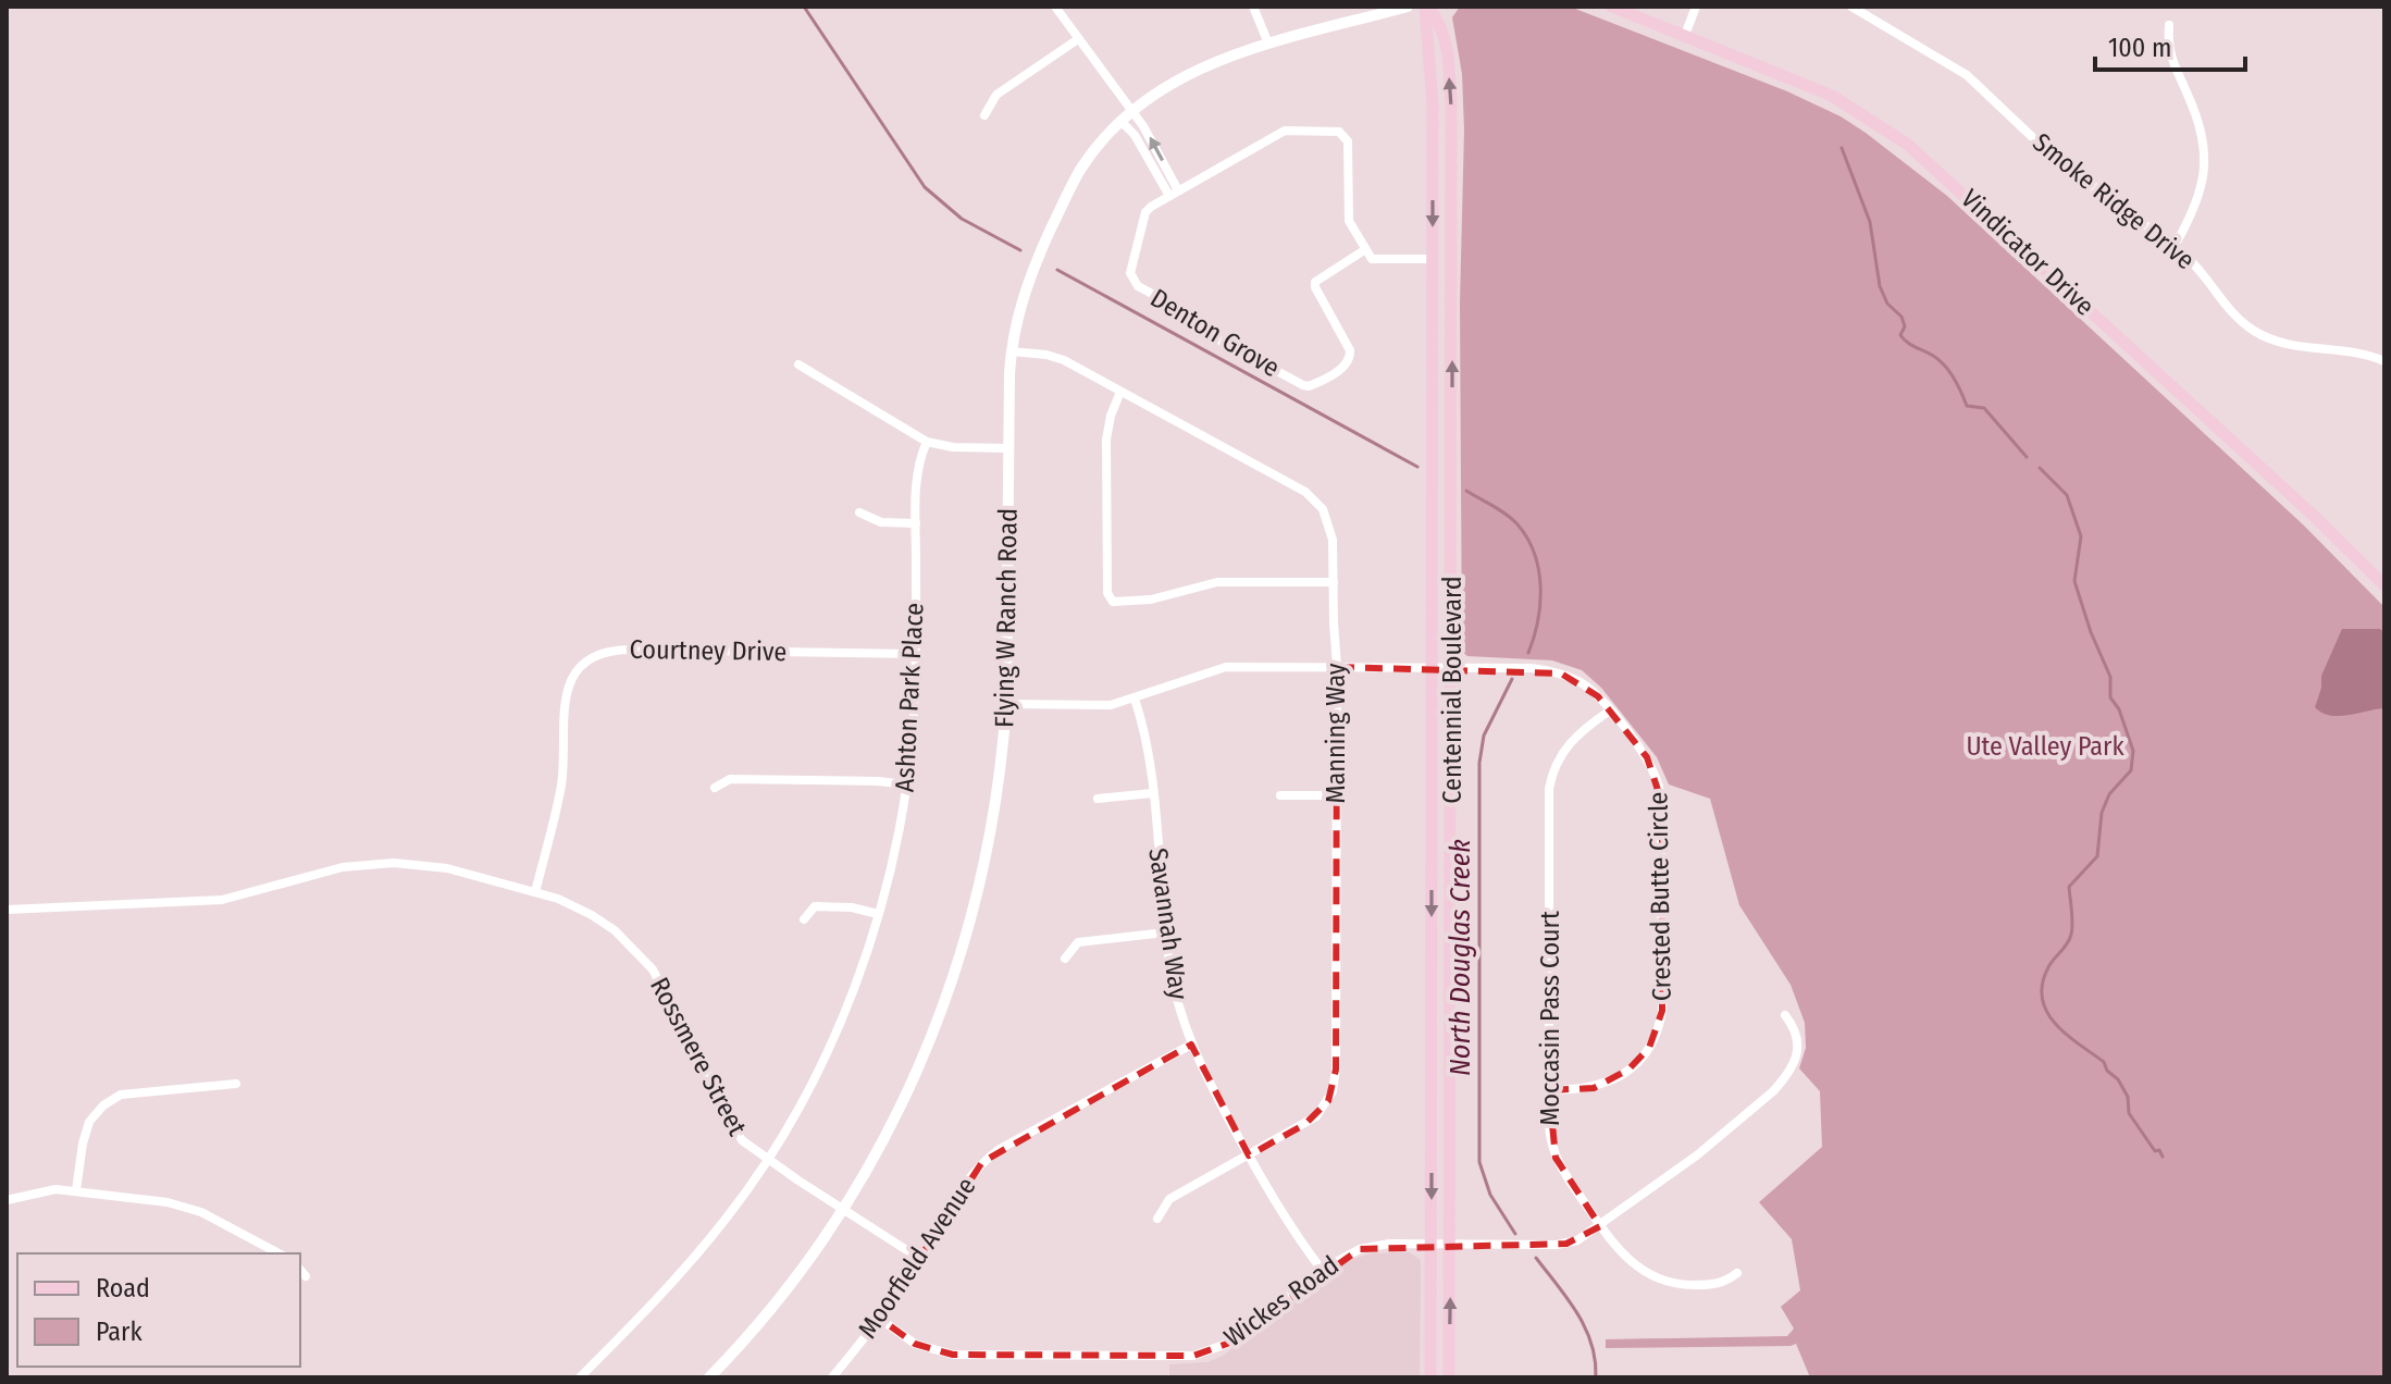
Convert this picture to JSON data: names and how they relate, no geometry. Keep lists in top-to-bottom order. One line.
{"streets":{"main road":["Vindicator Drive","Centennial Boulevard"],"street":["Smoke Ridge Drive","Denton Grove","Flying W Ranch Road","Courtney Drive","Ashton Park Place","Manning Way","Crested Butte Circle","Savannah Way","Moccasin Pass Court","Rossmere Street","Moorfield Avenue","Wickes Road"]},"crossings":[["Flying W Ranch Road","Manning Way"],["Flying W Ranch Road","Crested Butte Circle"],["Flying W Ranch Road","Rossmere Street"],["Courtney Drive","Ashton Park Place"],["Courtney Drive","Rossmere Street"],["Centennial Boulevard","Crested Butte Circle"],["Centennial Boulevard","Wickes Road"],["Ashton Park Place","Rossmere Street"],["Manning Way","Crested Butte Circle"],["Manning Way","Savannah Way"],["Crested Butte Circle","Savannah Way"],["Crested Butte Circle","Moccasin Pass Court"],["Savannah Way","Moorfield Avenue"],["Savannah Way","Wickes Road"],["Moccasin Pass Court","Wickes Road"],["Rossmere Street","Moorfield Avenue"],["Moorfield Avenue","Wickes Road"]],"water":["North Douglas Creek"],"parks":["Ute Valley Park"],"legend":["Road","Park"],"scale_bar":"100 m"}
